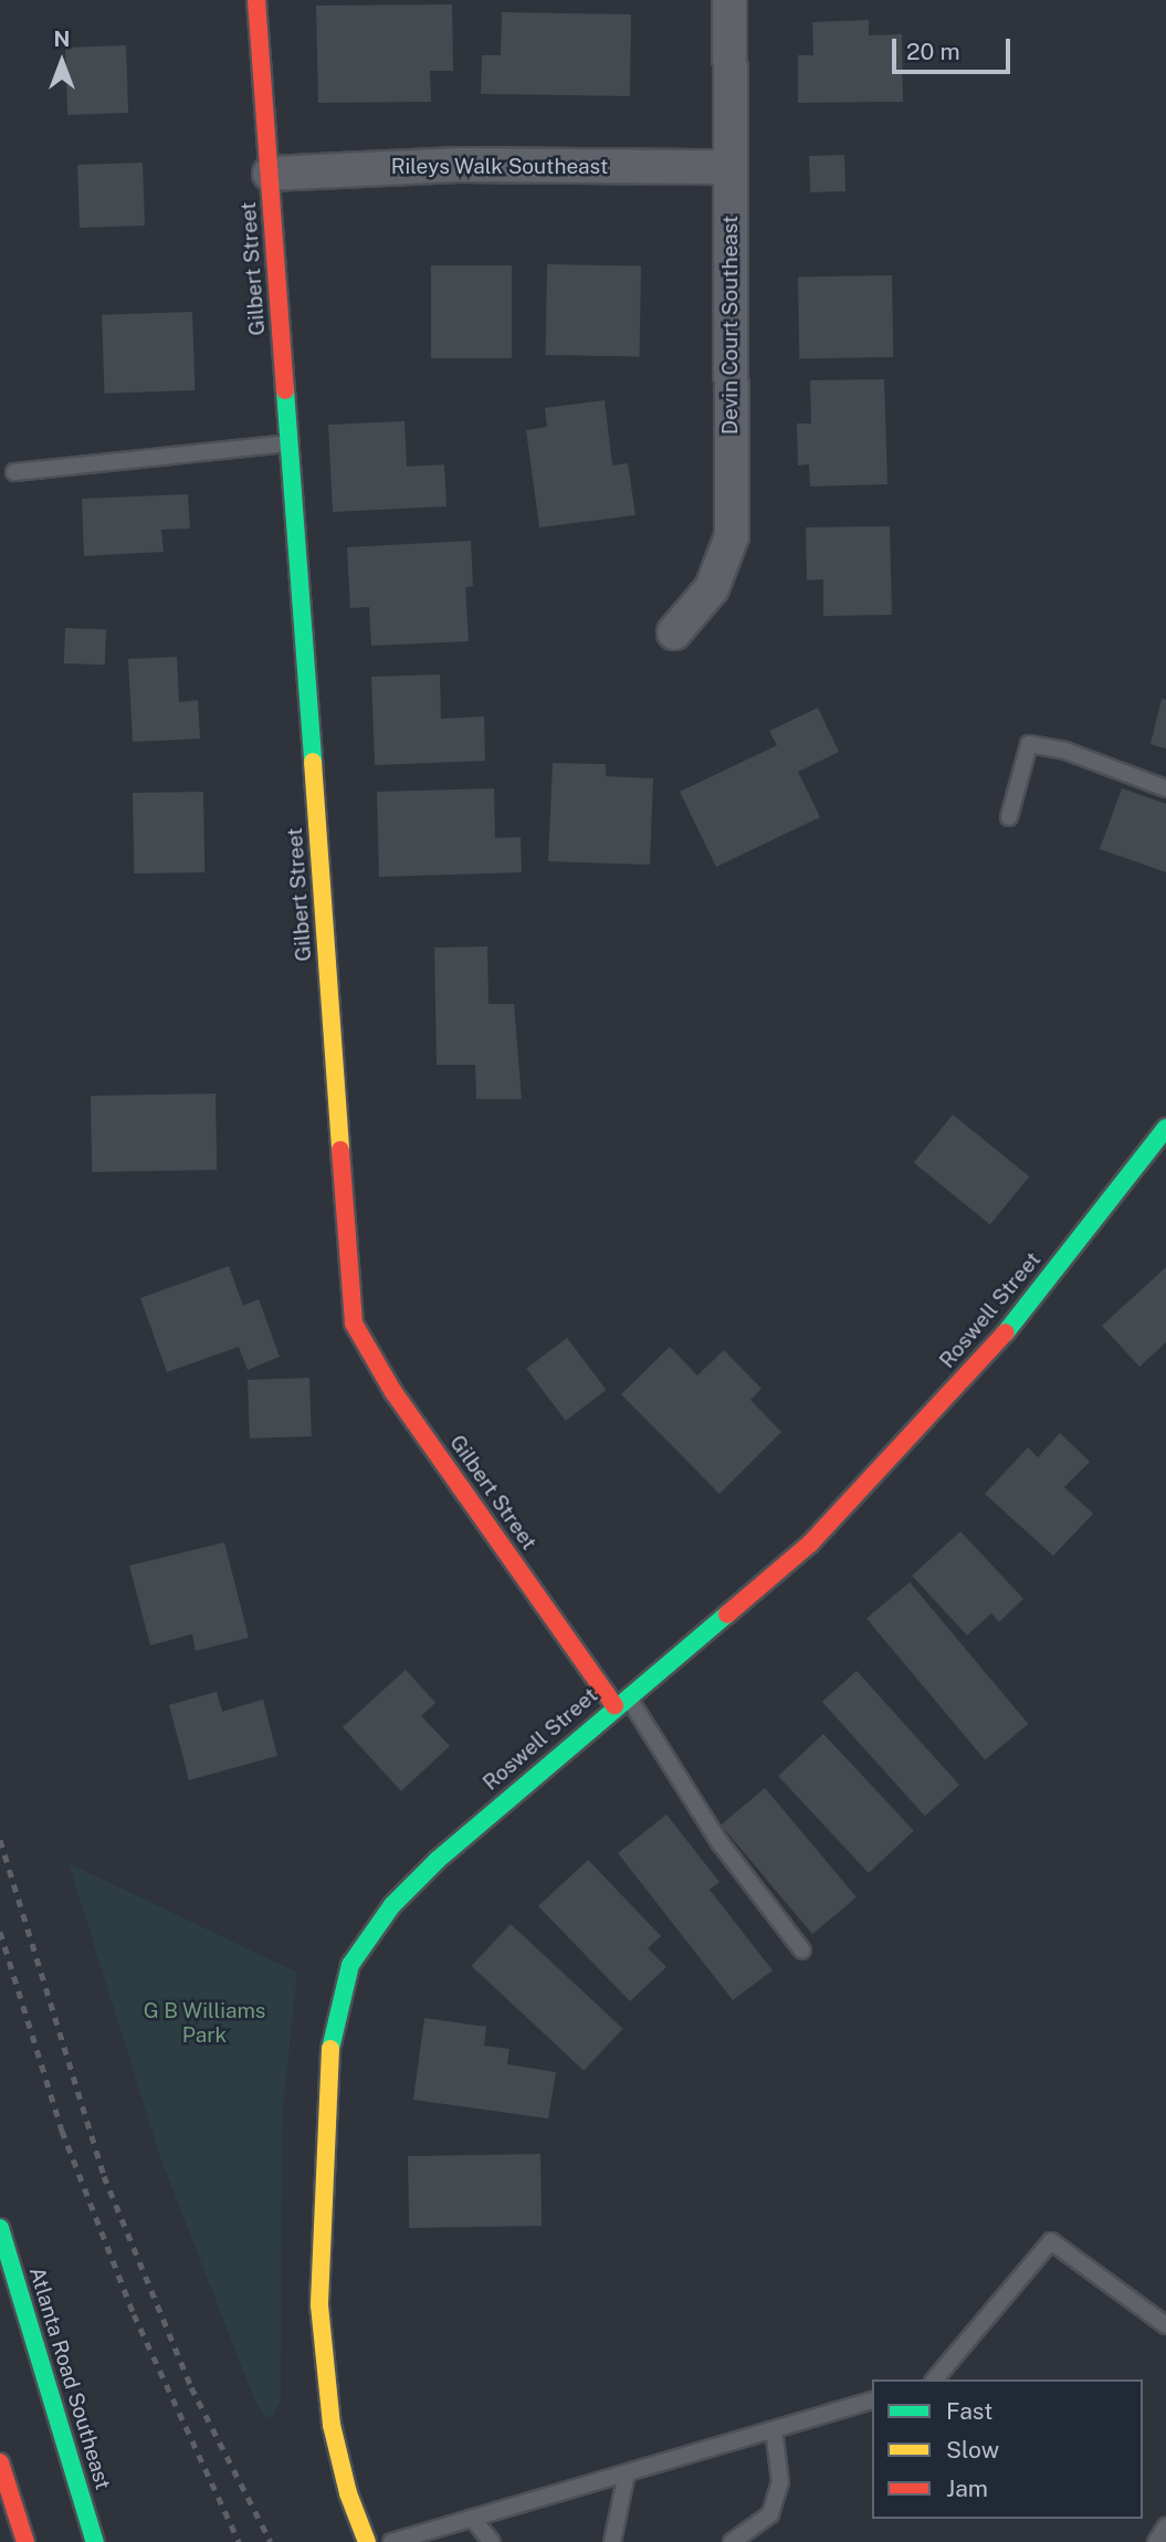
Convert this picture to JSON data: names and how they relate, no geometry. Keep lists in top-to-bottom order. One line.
{"streets":{"street":["Rileys Walk Southeast","Gilbert Street","Devin Court Southeast","Roswell Street","Atlanta Road Southeast"]},"crossings":[["Rileys Walk Southeast","Gilbert Street"],["Rileys Walk Southeast","Devin Court Southeast"],["Gilbert Street","Roswell Street"]],"parks":["G B Williams Park"],"legend":["Fast","Slow","Jam"],"scale_bar":"20 m","north":"top"}
